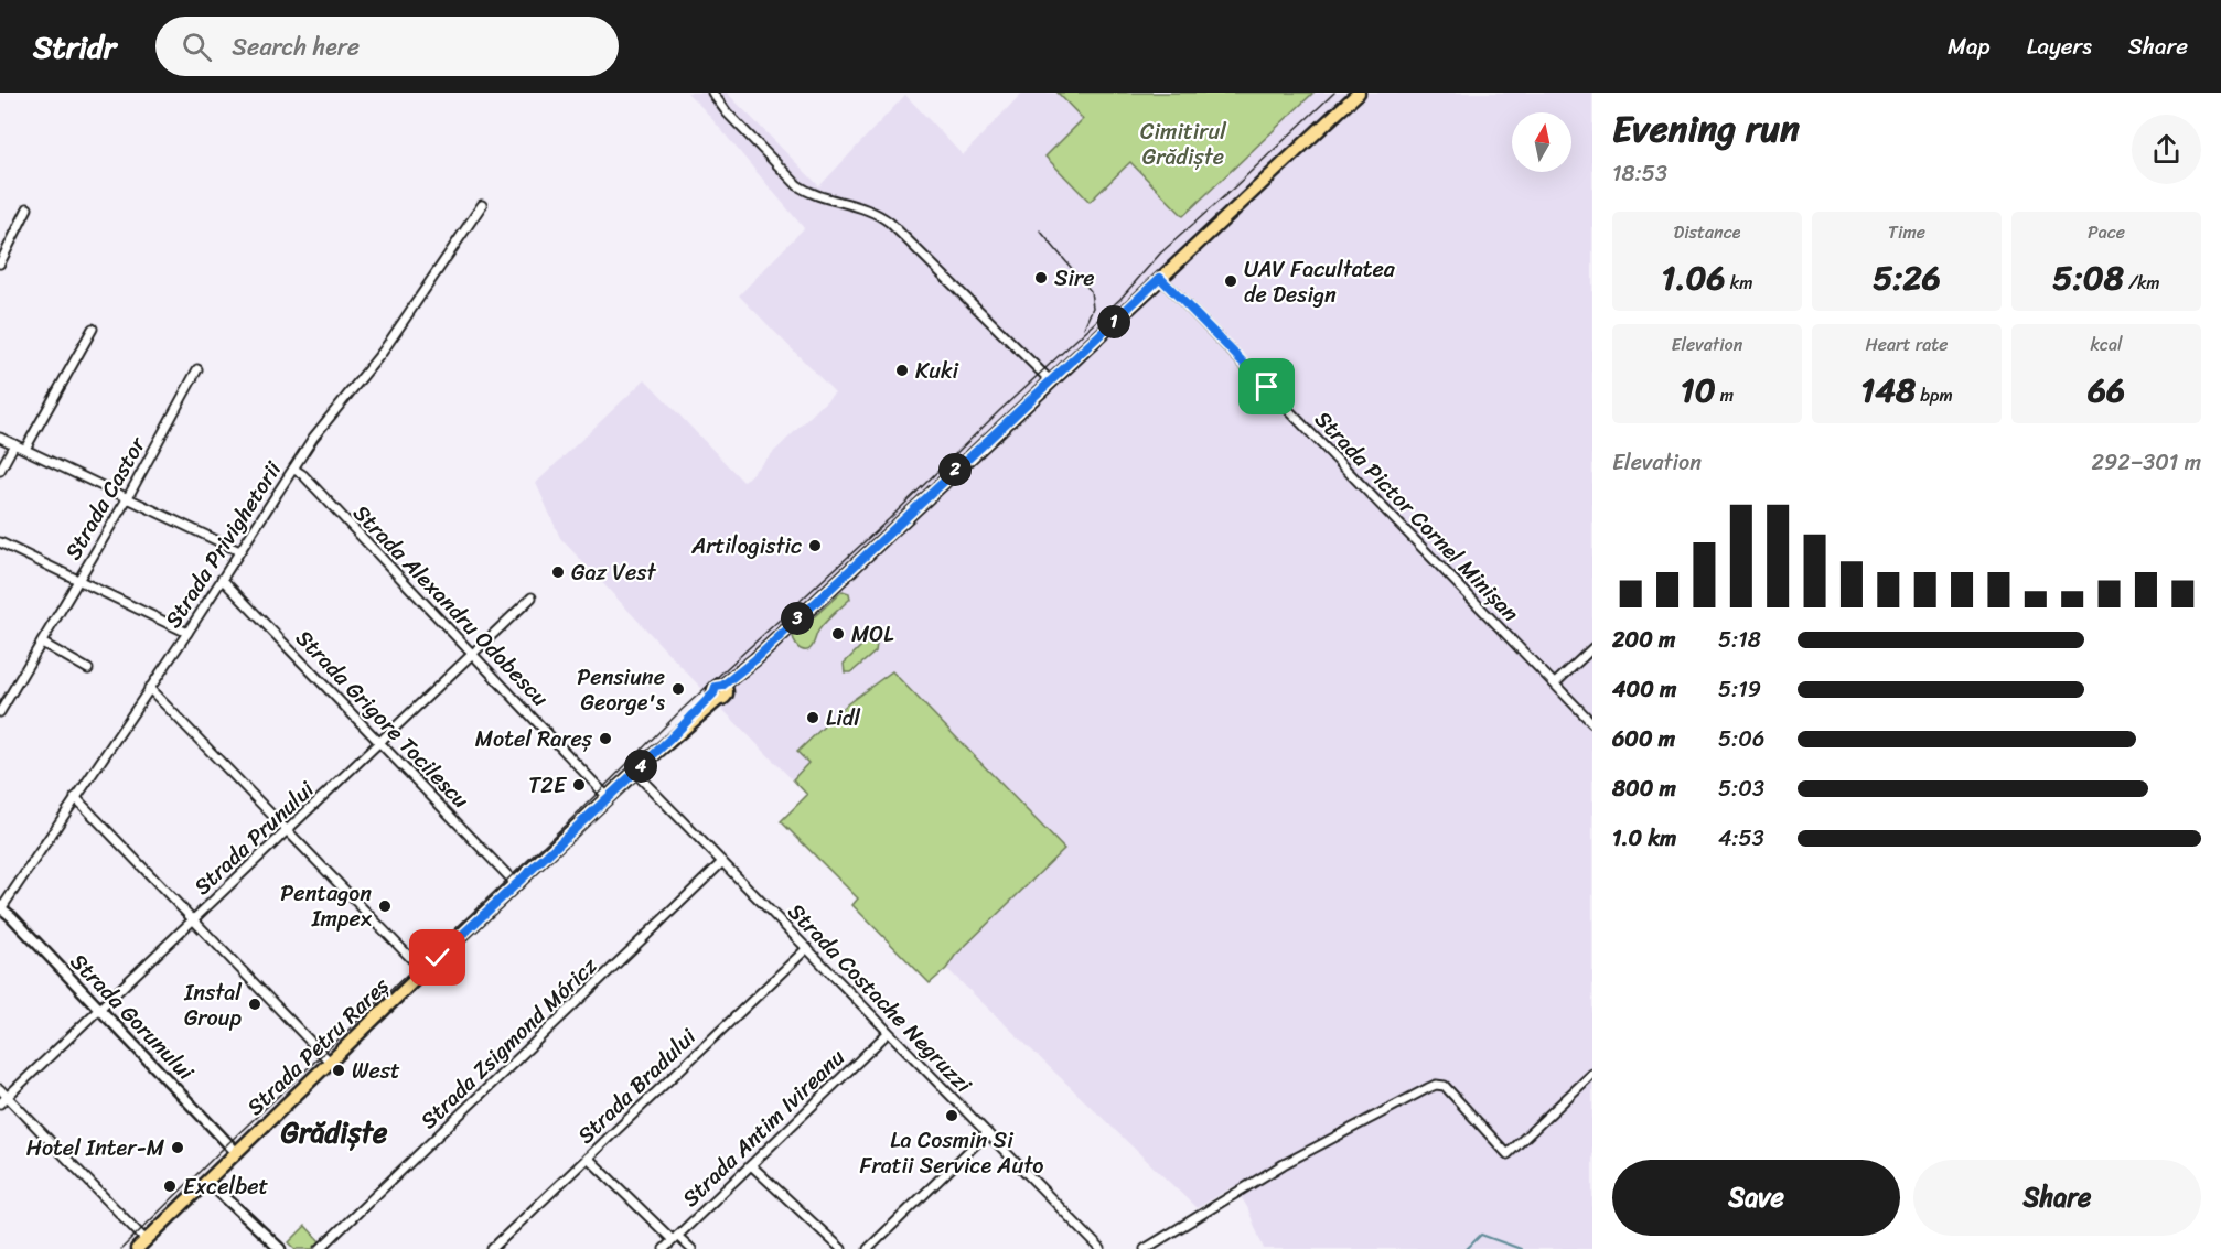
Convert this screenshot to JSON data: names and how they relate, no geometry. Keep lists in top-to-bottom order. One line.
{"streets":{"main road":["Strada Petru Rareș"],"street":["Strada Castor","Strada Pictor Cornel Minișan","Strada Privighetorii","Strada Alexandru Odobescu","Strada Grigore Tocilescu","Strada Prunului","Strada Costache Negruzzi","Strada Gorunului","Strada Zsigmond Móricz","Strada Bradului","Strada Antim Ivireanu"]},"crossings":[["Strada Pictor Cornel Minișan","Strada Petru Rareș"],["Strada Privighetorii","Strada Alexandru Odobescu"],["Strada Privighetorii","Strada Grigore Tocilescu"],["Strada Privighetorii","Strada Gorunului"],["Strada Alexandru Odobescu","Strada Prunului"],["Strada Alexandru Odobescu","Strada Petru Rareș"],["Strada Grigore Tocilescu","Strada Prunului"],["Strada Grigore Tocilescu","Strada Petru Rareș"],["Strada Prunului","Strada Gorunului"],["Strada Costache Negruzzi","Strada Zsigmond Móricz"],["Strada Costache Negruzzi","Strada Petru Rareș"],["Strada Costache Negruzzi","Strada Bradului"],["Strada Costache Negruzzi","Strada Antim Ivireanu"],["Strada Gorunului","Strada Petru Rareș"]],"districts":["Grădiște"],"parks":["Cimitirul Grădiște"],"places":["Sire","UAV Facultatea de Design","Kuki","Artilogistic","Gaz Vest","MOL","Pensiune George's","Lidl","Motel Rareș","T2E","Pentagon Impex","Instal Group","West","La Cosmin Si Fratii Service Auto","Hotel Inter-M","Excelbet"],"north":"top","page":{"header":"Stridr","search":"Search here","nav":["Map","Layers","Share"],"heading":["Evening run","18:53"],"stats":[["Distance","1.06 km"],["Time","5:26"],["Pace","5:08 /km"],["Elevation","10 m"],["Heart rate","148 bpm"],["kcal","66"]],"pins":["1","2","3","4"],"chart":["Elevation","292–301 m"],"list":[{"name":"200 m","note":"5:18"},{"name":"400 m","note":"5:19"},{"name":"600 m","note":"5:06"},{"name":"800 m","note":"5:03"},{"name":"1.0 km","note":"4:53"}],"buttons":["Save","Share"]}}
